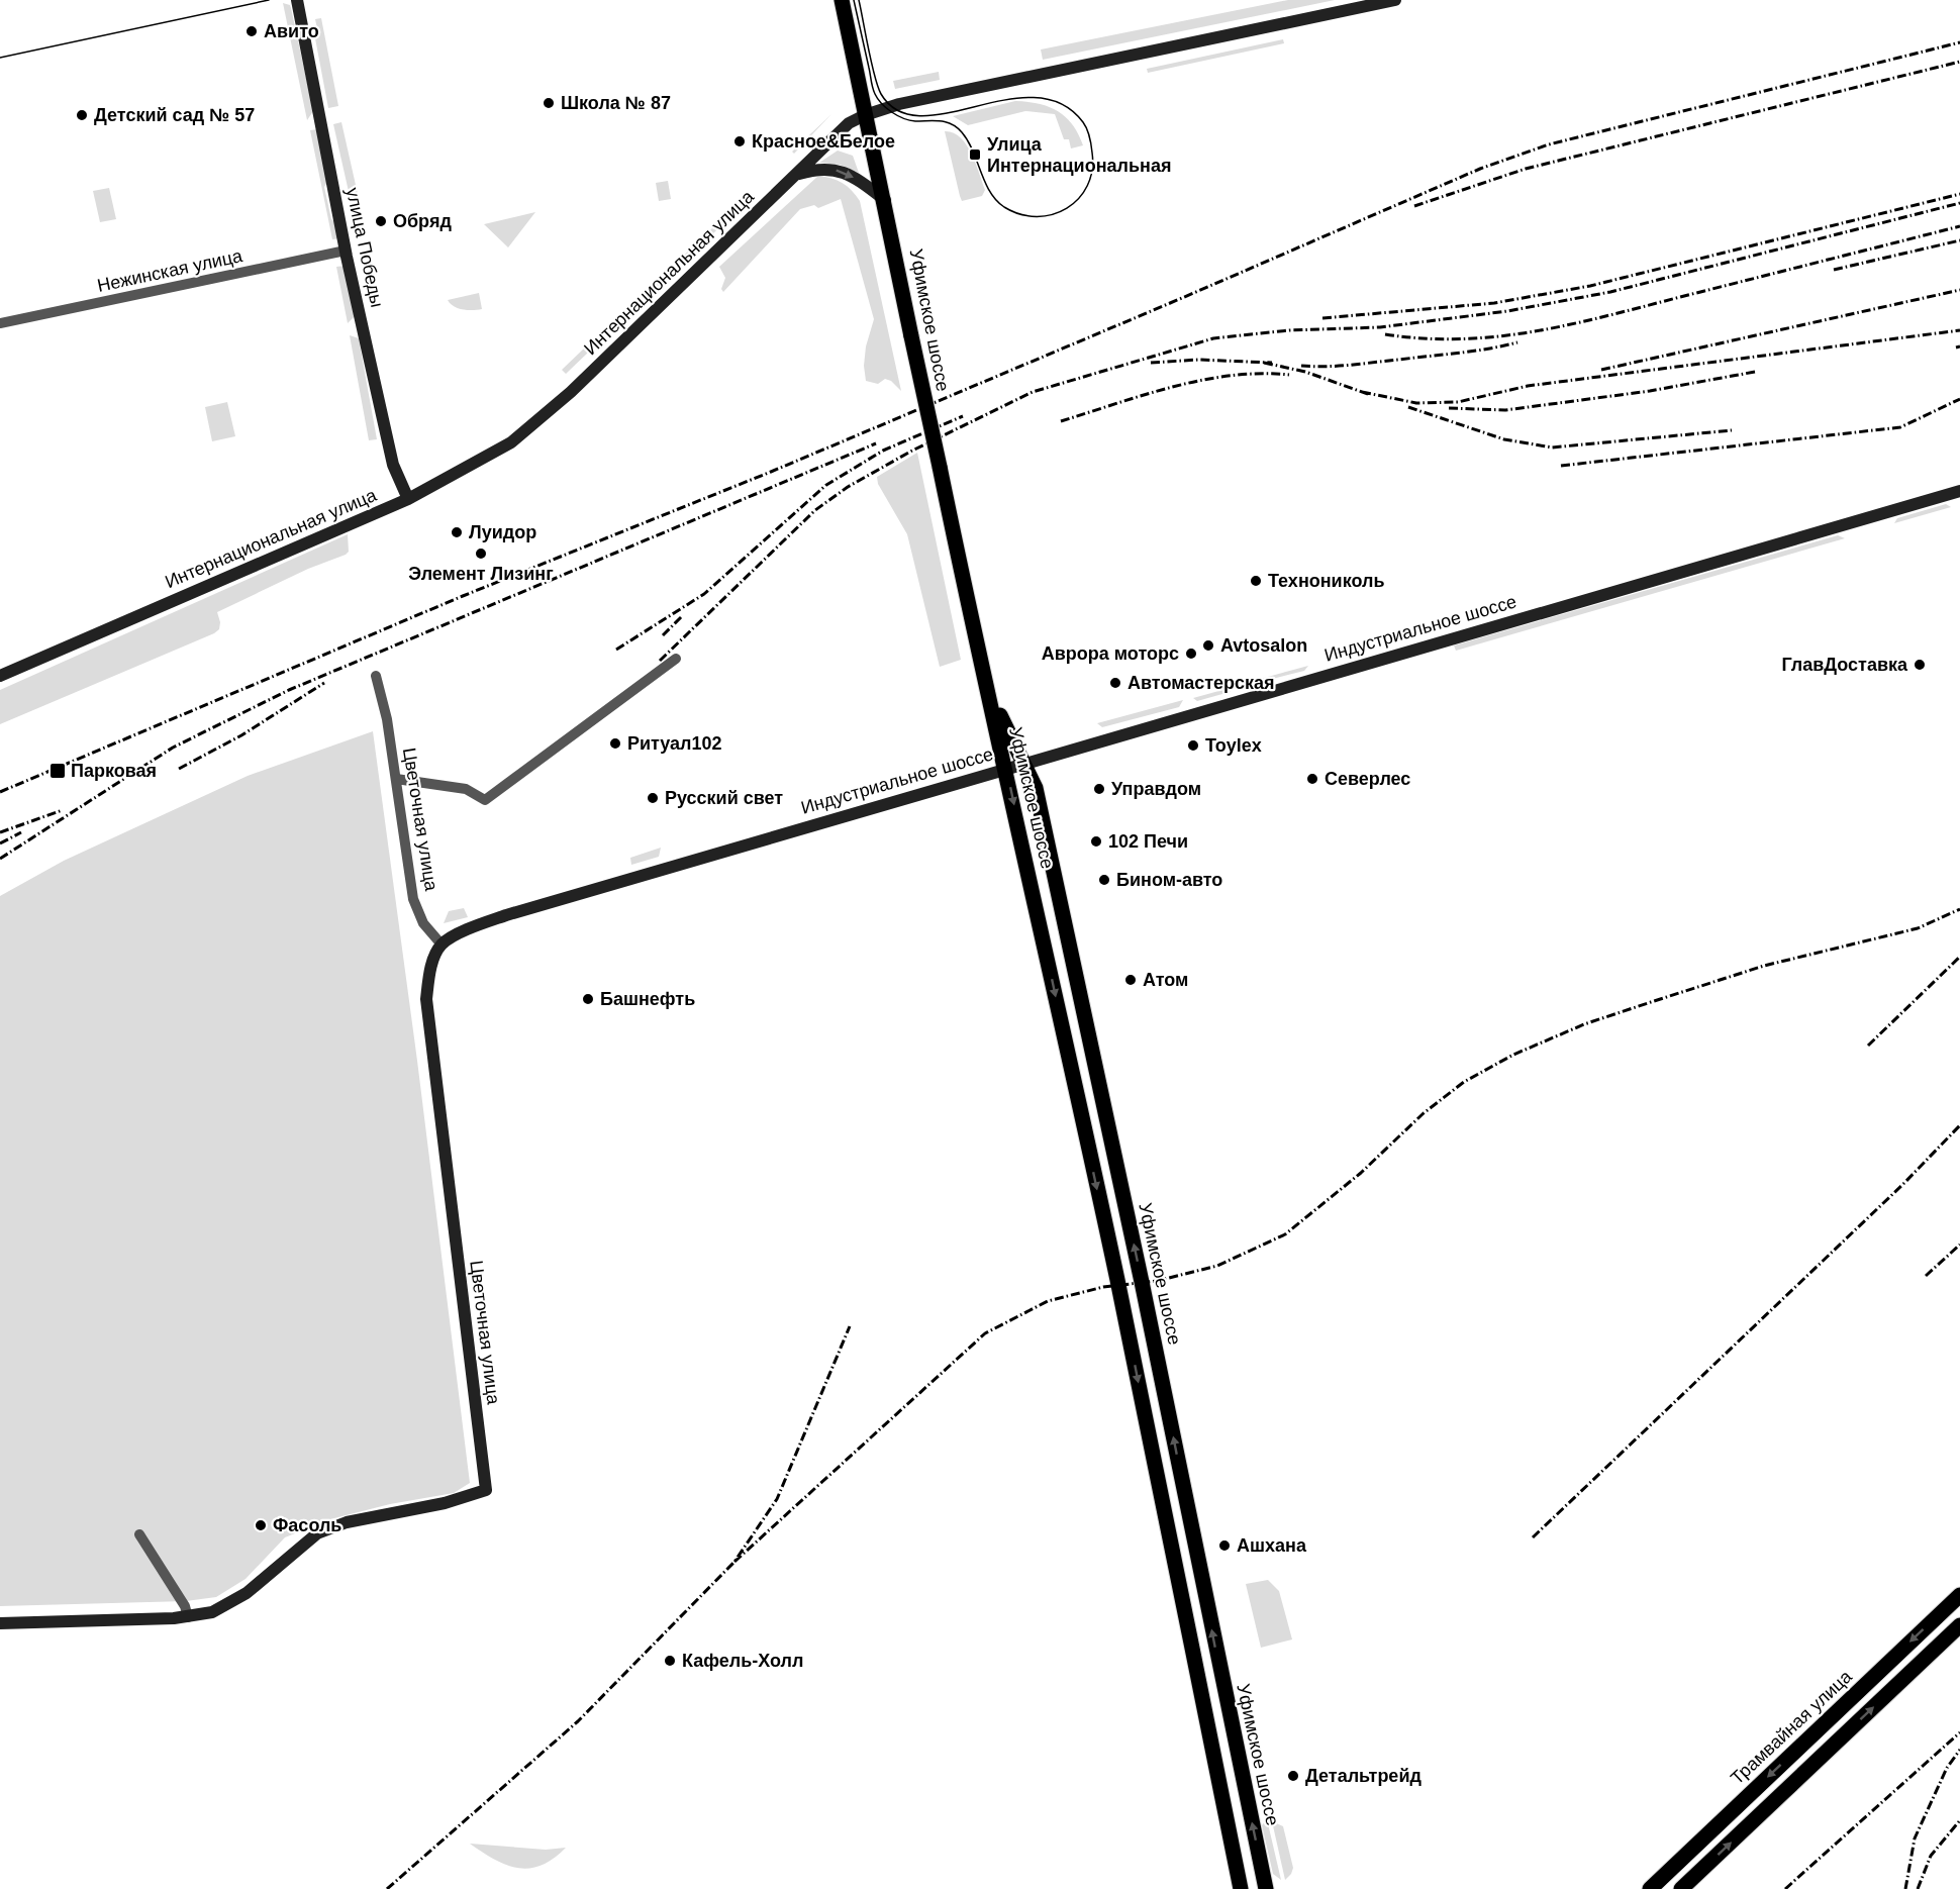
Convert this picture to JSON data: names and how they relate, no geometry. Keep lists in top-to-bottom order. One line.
{"streets":{"main road":["Уфимское шоссе","Трамвайная улица"],"street":["улица Победы","Нежинская улица","Интернациональная улица","Индустриальное шоссе","Цветочная улица"]},"crossings":[["улица Победы","Нежинская улица"],["улица Победы","Интернациональная улица"],["Интернациональная улица","Уфимское шоссе"],["Уфимское шоссе","Индустриальное шоссе"],["Индустриальное шоссе","Цветочная улица"]],"places":{"other":["Авито","Школа № 87","Детский сад № 57","Красное&Белое","Обряд","Луидор","Элемент Лизинг","Технониколь","Avtosalon","Аврора моторс","ГлавДоставка","Автомастерская","Ритуал102","Toylex","Северлес","Управдом","Русский свет","102 Печи","Бином-авто","Атом","Башнефть","Фасоль","Ашхана","Кафель-Холл","Детальтрейд"],"transit":["Улица Интернациональная","Парковая"]}}
